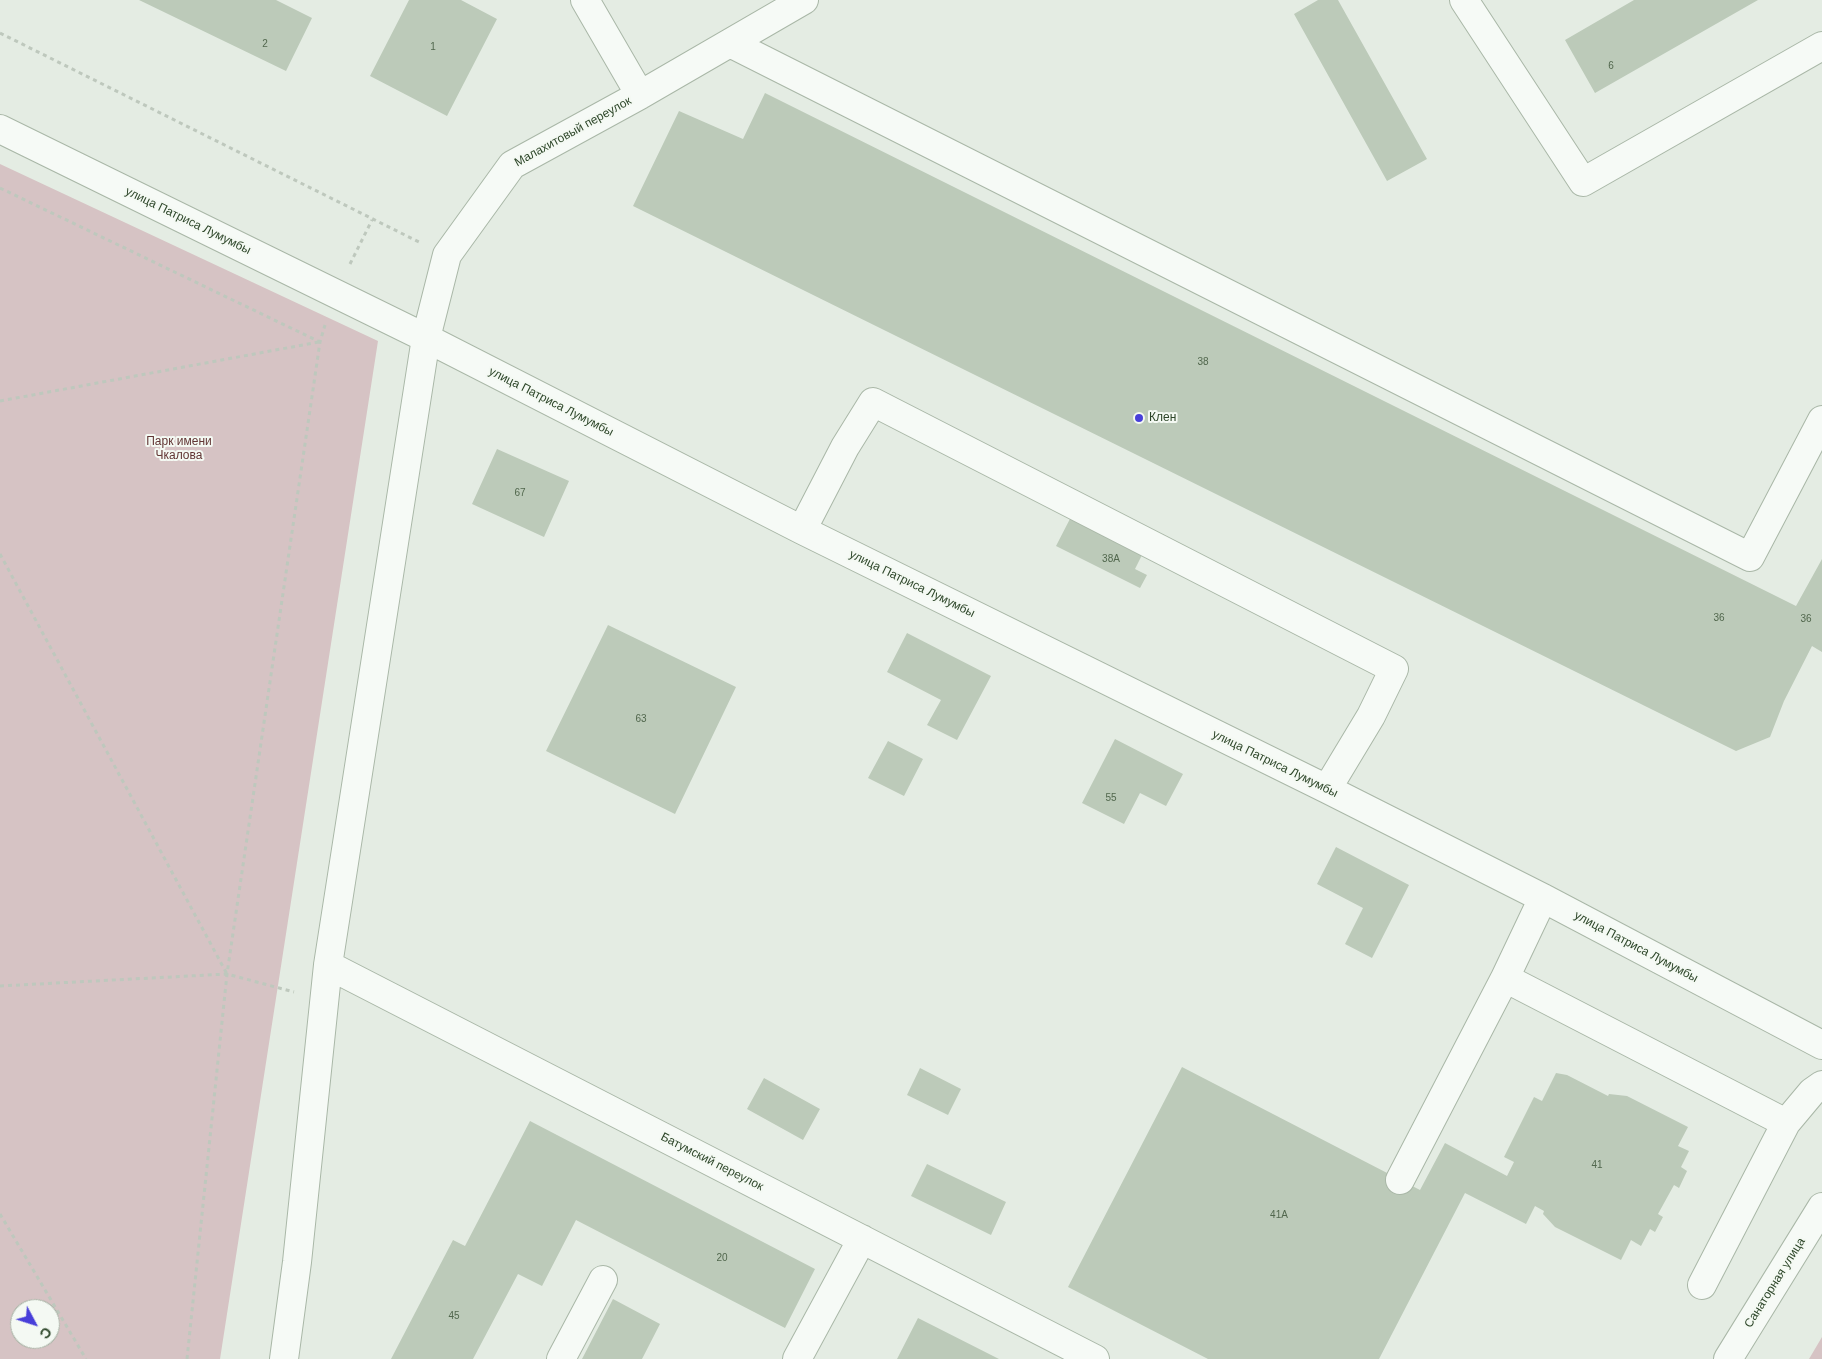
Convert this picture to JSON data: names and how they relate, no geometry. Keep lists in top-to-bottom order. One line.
{"streets":{"street":["Малахитовый переулок","улица Патриса Лумумбы","Батумский переулок","Санаторная улица"]},"crossings":[["Малахитовый переулок","улица Патриса Лумумбы"],["Малахитовый переулок","Батумский переулок"]],"parks":["Парк имени Чкалова"],"places":["Клен"],"house_numbers":["2","1","6","38","67","38А","36","36","63","55","41","41А","20","45"],"north":"bottom right"}
